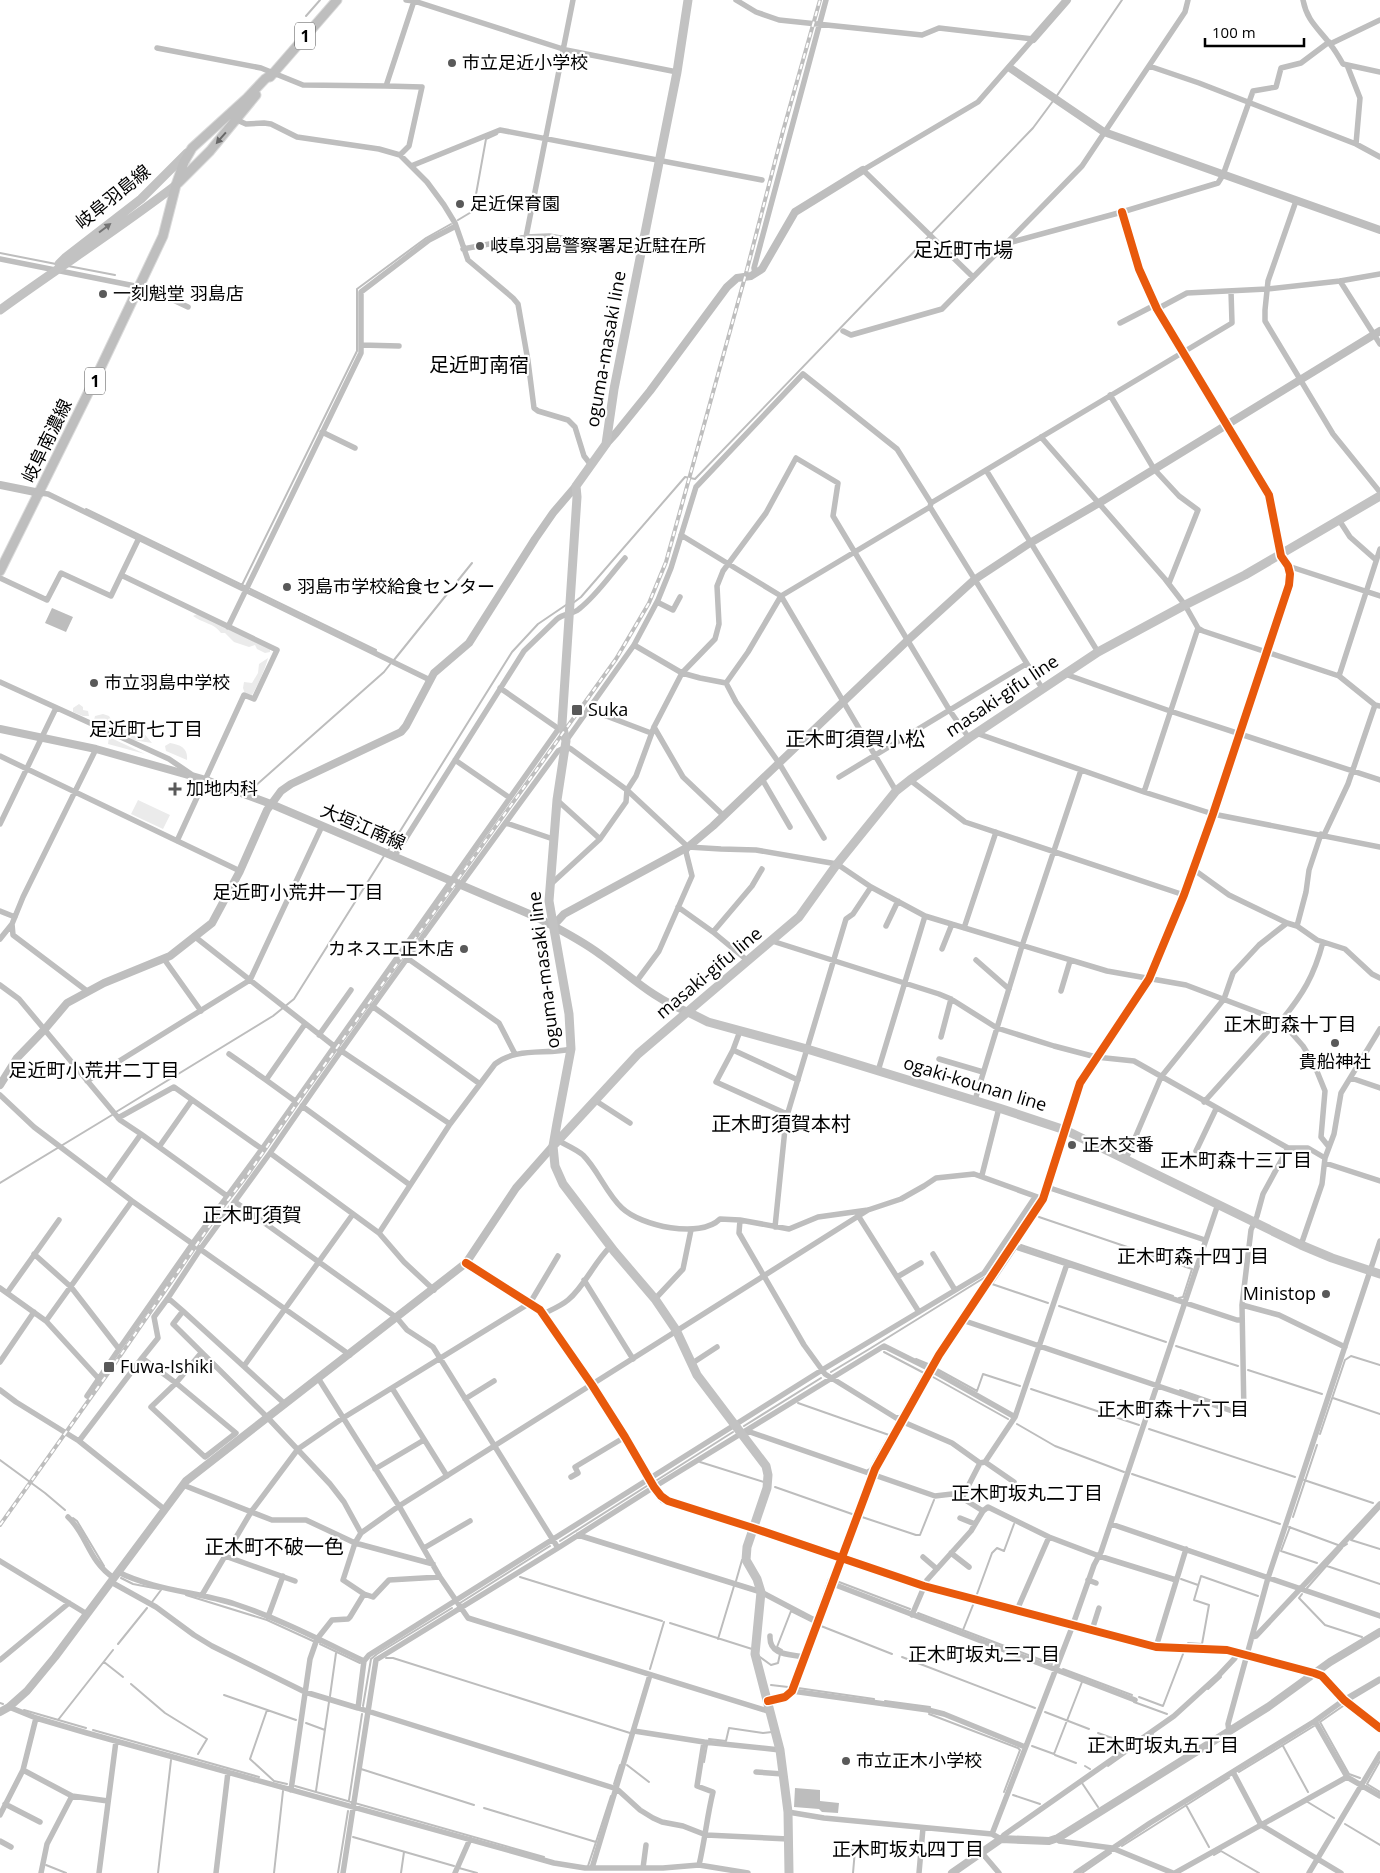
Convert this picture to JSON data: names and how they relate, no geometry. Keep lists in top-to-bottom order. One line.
{"streets":{"main road":["1","岐阜羽島線","oguma-masaki line","岐阜南濃線","masaki-gifu line","ogaki-kounan line"],"street":["大垣江南線"]},"crossings":[["岐阜羽島線","岐阜南濃線"],["oguma-masaki line","masaki-gifu line"],["oguma-masaki line","大垣江南線"],["masaki-gifu line","大垣江南線"],["masaki-gifu line","ogaki-kounan line"],["大垣江南線","ogaki-kounan line"]],"districts":["足近町市場","足近町南宿","足近町七丁目","正木町須賀小松","足近町小荒井一丁目","正木町森十丁目","足近町小荒井二丁目","正木町須賀本村","正木町森十三丁目","正木町須賀","正木町森十四丁目","正木町森十六丁目","正木町坂丸二丁目","正木町不破一色","正木町坂丸三丁目","正木町坂丸五丁目","正木町坂丸四丁目"],"places":{"other":["市立足近小学校","足近保育園","岐阜羽島警察署足近駐在所","一刻魁堂 羽島店","羽島市学校給食センター","市立羽島中学校","カネスエ正木店","貴船神社","正木交番","Ministop","市立正木小学校"],"transit":["Suka","Fuwa-Ishiki"],"health":["加地内科"]},"scale_bar":"100 m"}
